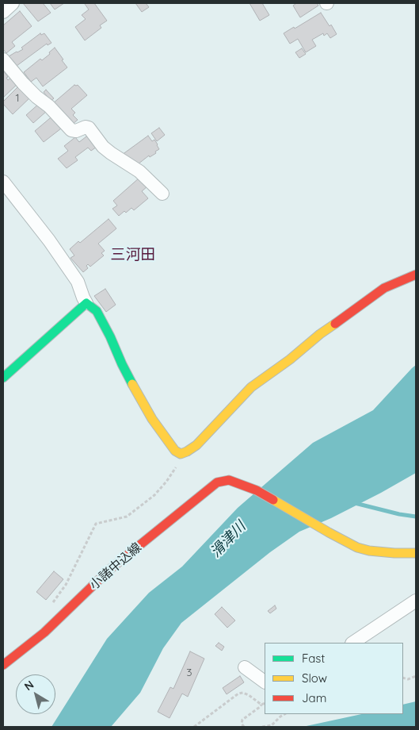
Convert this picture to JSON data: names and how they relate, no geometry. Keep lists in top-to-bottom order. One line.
{"streets":{"street":["小諸中込線"]},"districts":["三河田"],"water":["滑津川"],"house_numbers":["1","3"],"legend":["Fast","Slow","Jam"],"north":"top left"}
